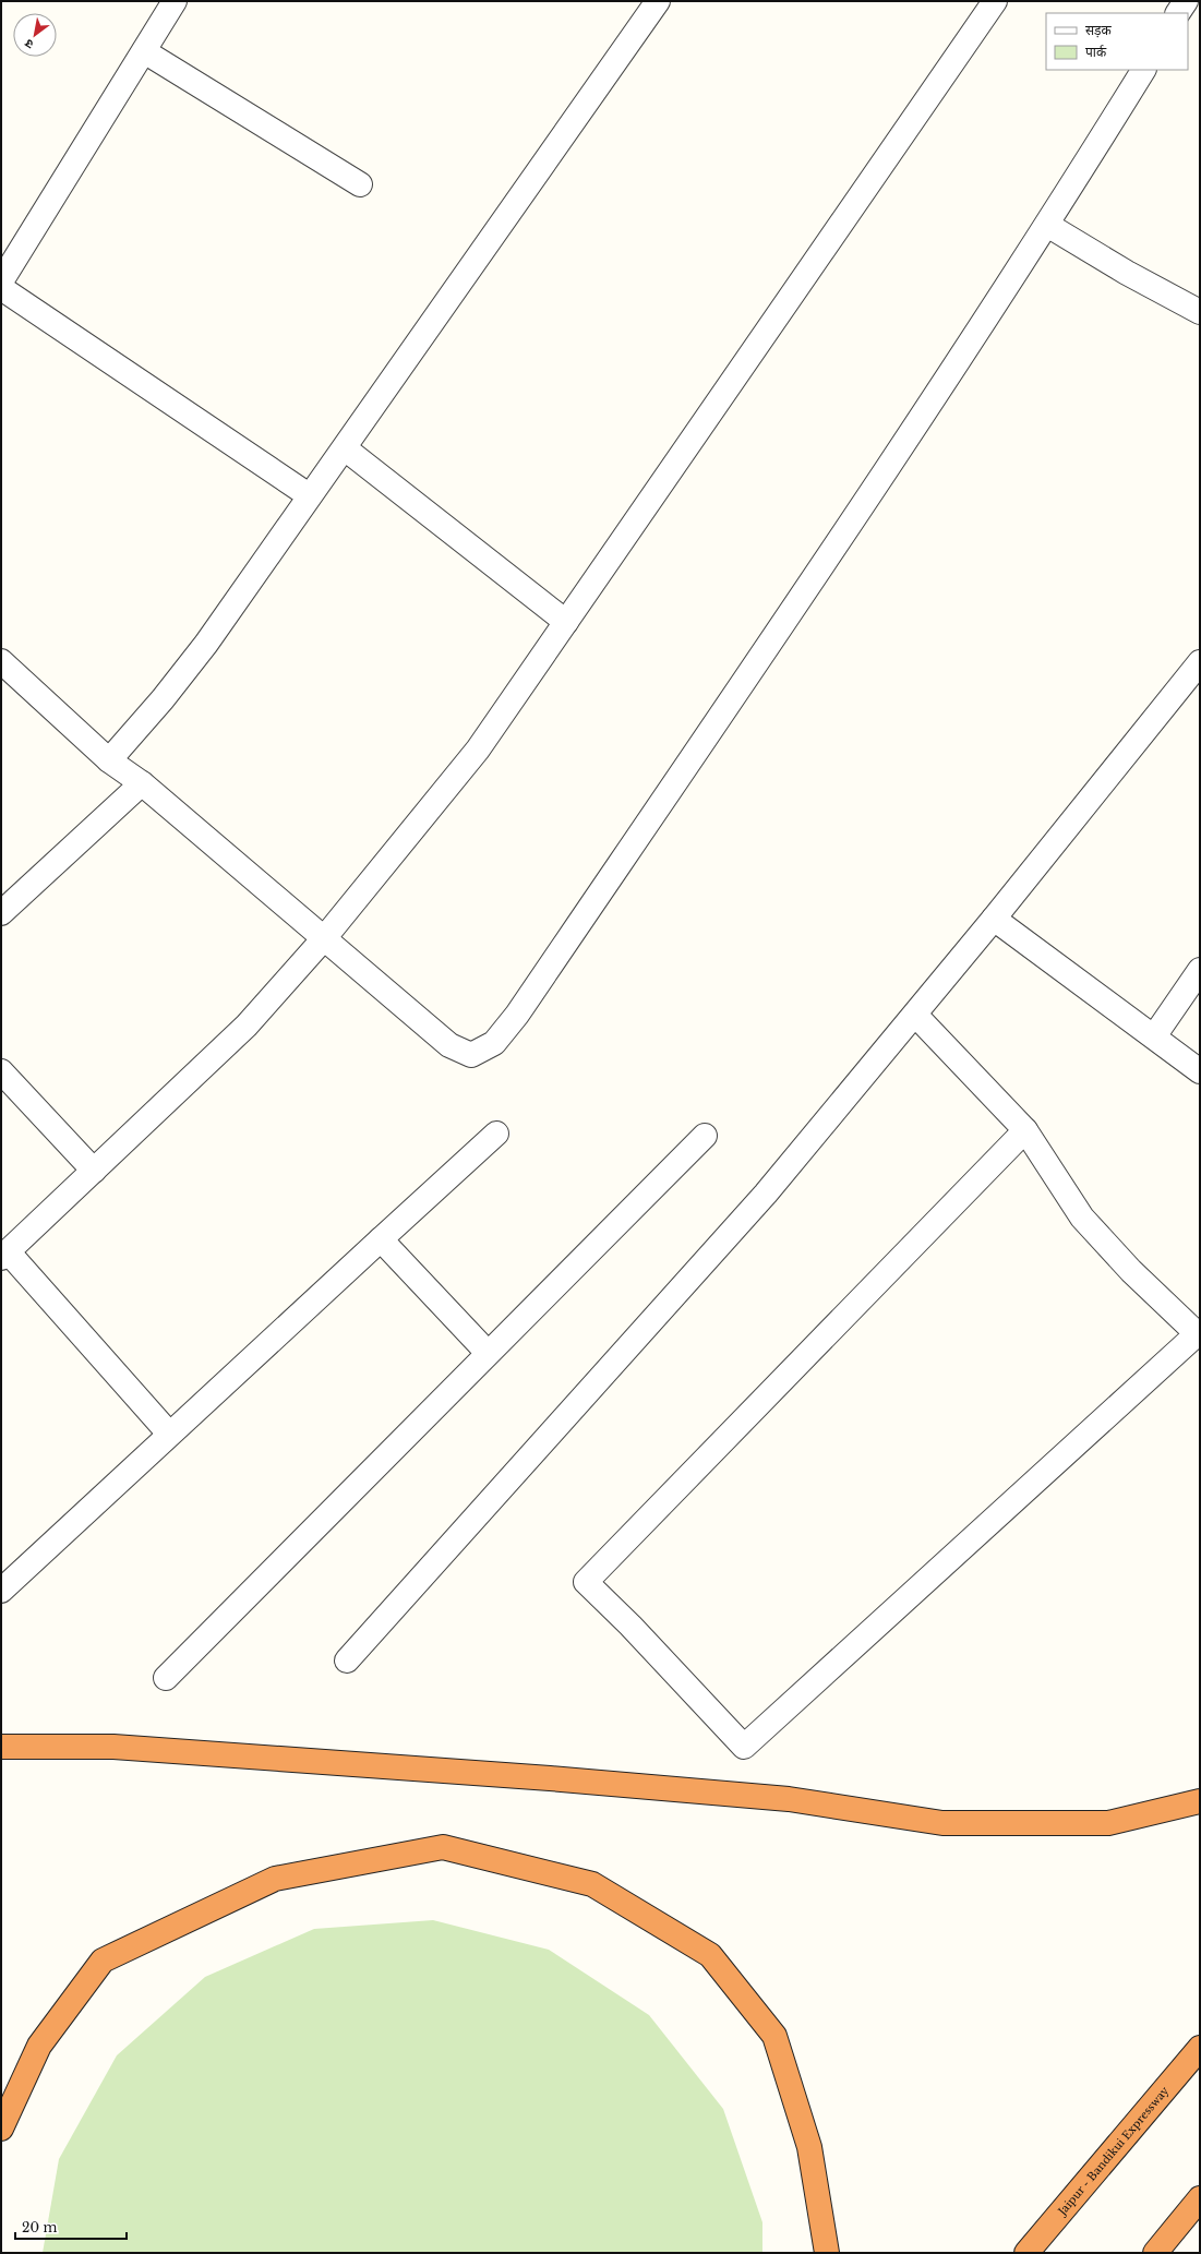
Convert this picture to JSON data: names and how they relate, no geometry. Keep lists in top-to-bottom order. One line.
{"streets":{"highway":["Jaipur - Bandikui Expressway"]},"legend":["सड़क","पार्क"],"scale_bar":"20 m","north":"bottom left"}
